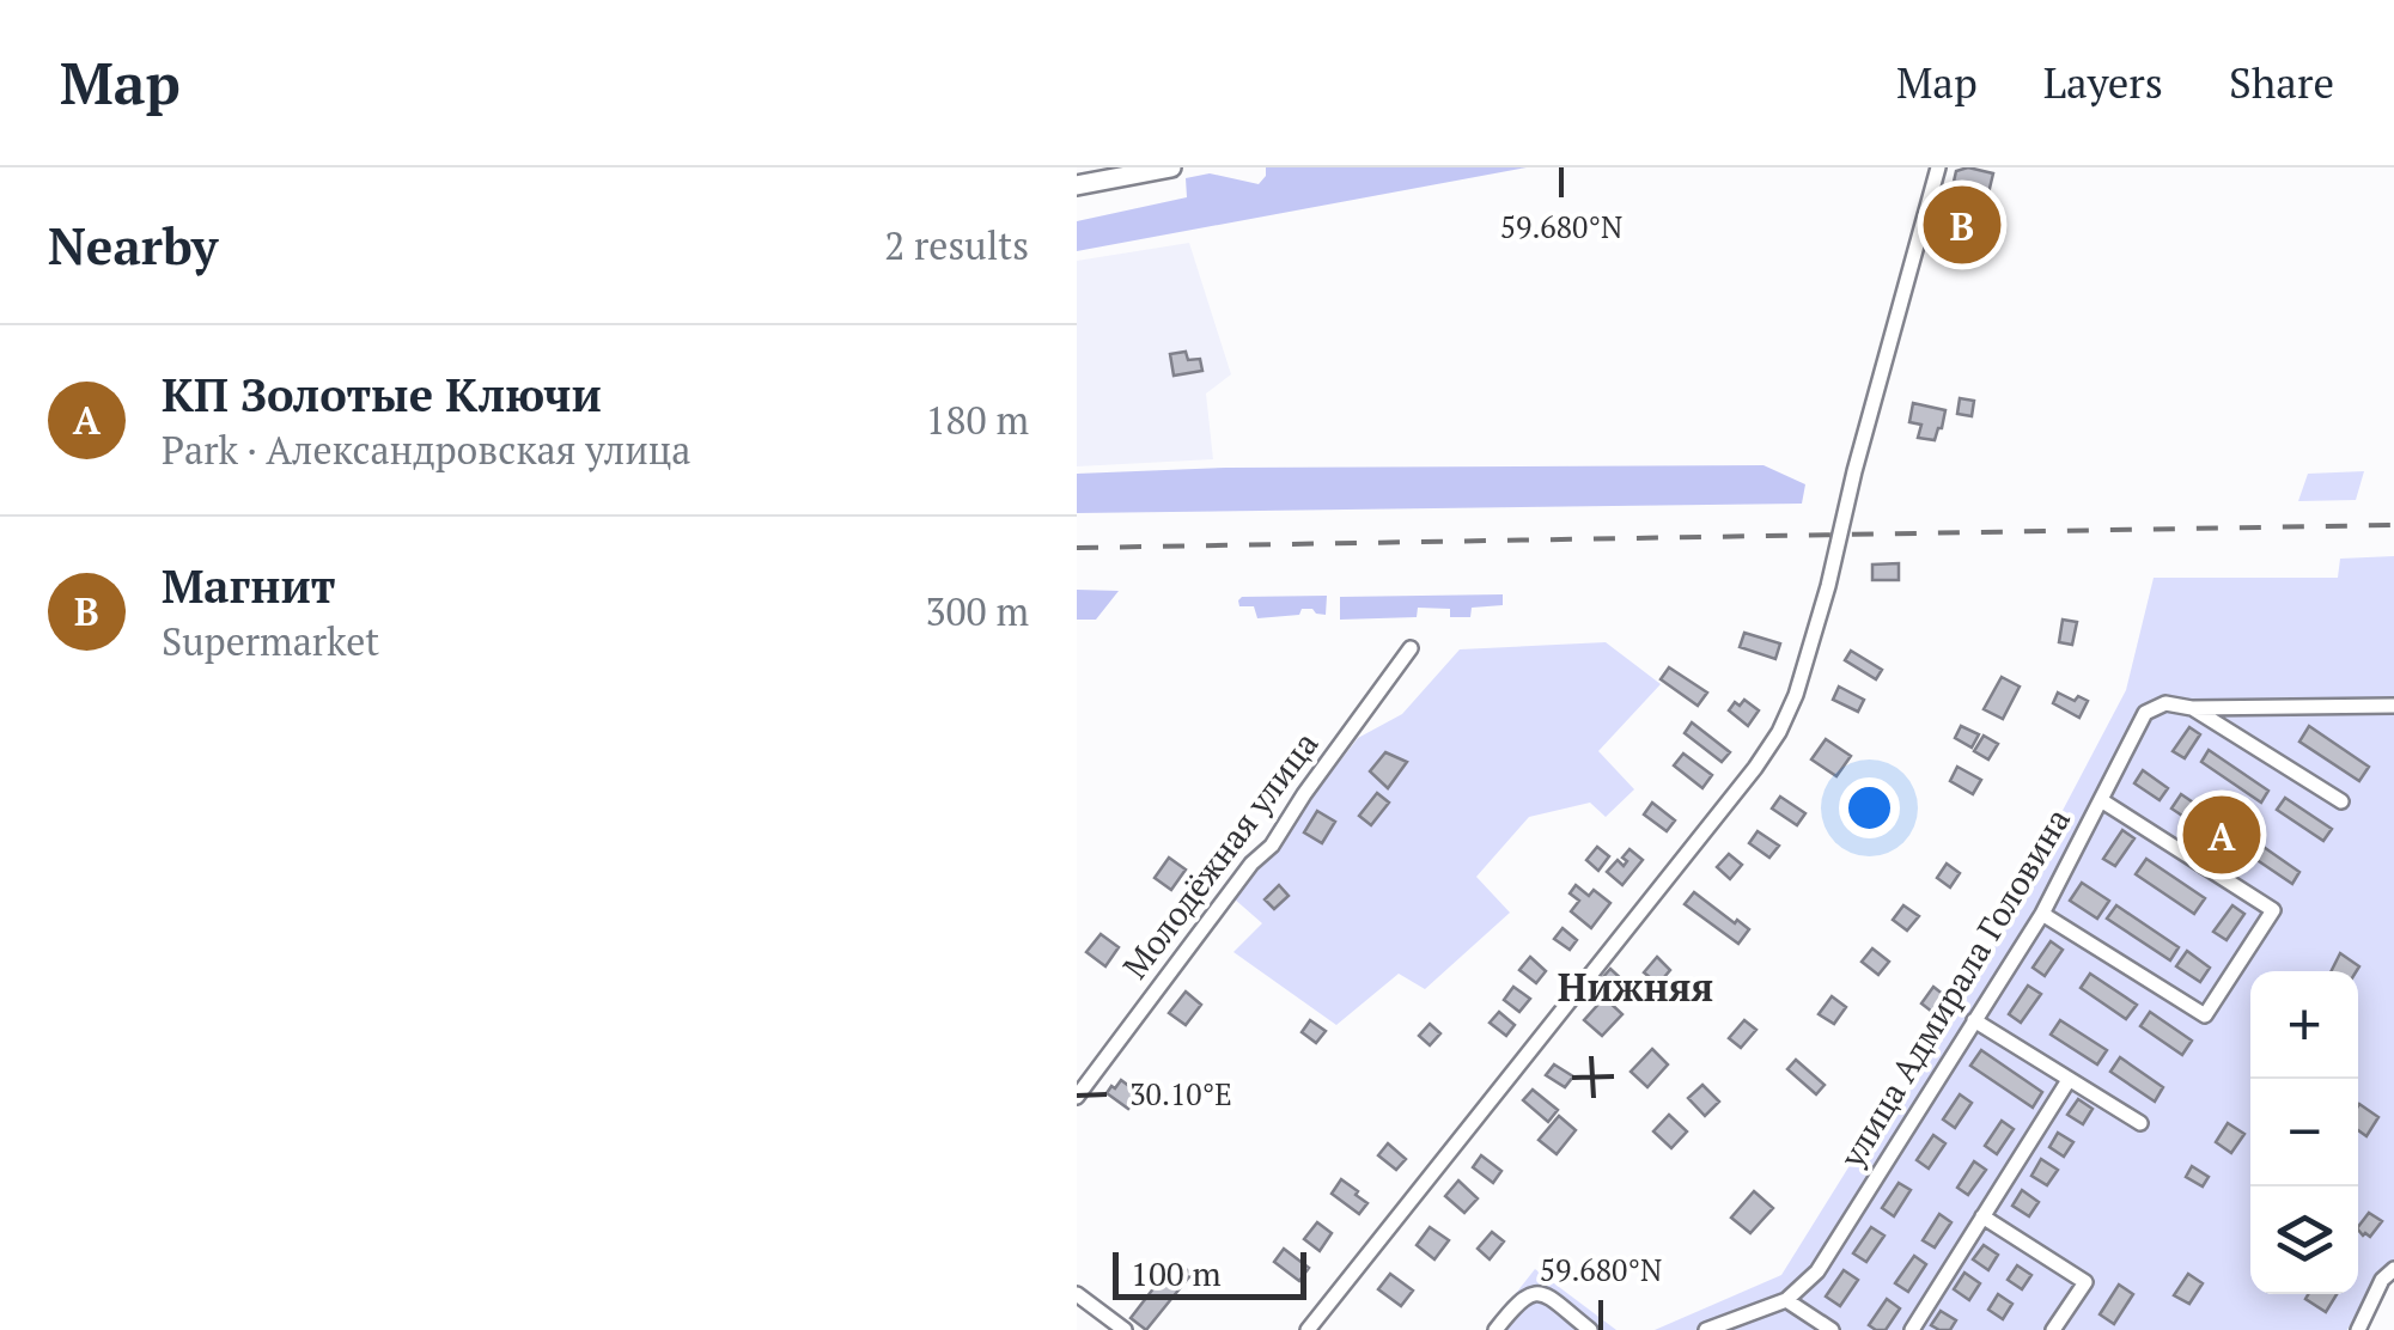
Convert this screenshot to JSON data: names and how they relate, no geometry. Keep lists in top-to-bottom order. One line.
{"streets":{"street":["Молодёжная улица","улица Адмирала Головина"]},"districts":["Нижняя"],"scale_bar":"100 m","page":{"header":"Map","nav":["Map","Layers","Share"],"heading":["Nearby","2 results"],"pins":["B","A"],"list":[{"mark":"A","name":"КП Золотые Ключи","note":"Park · Александровская улица","value":"180 m"},{"mark":"B","name":"Магнит","note":"Supermarket","value":"300 m"}],"map_buttons":["+","−"],"scale":"100 m"},"coordinates":["59.680°N","30.10°E"]}
